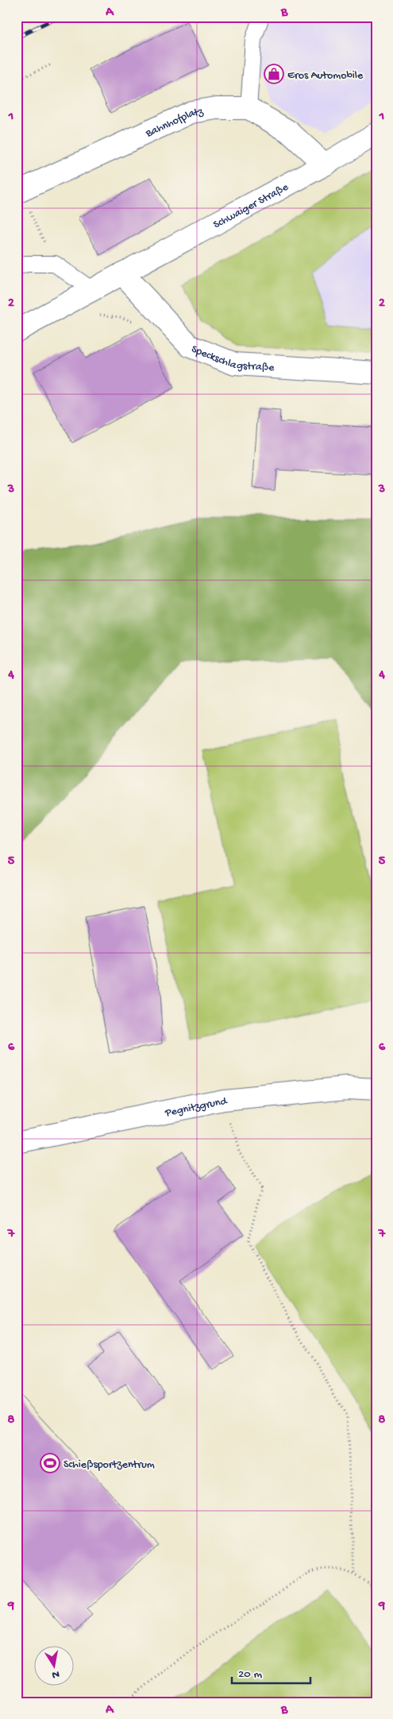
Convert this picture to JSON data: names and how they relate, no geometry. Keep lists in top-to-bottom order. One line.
{"streets":{"street":["Bahnhofplatz","Schwaiger Straße","Speckschlagstraße","Pegnitzgrund"]},"crossings":[["Schwaiger Straße","Speckschlagstraße"]],"places":{"shop":["Eros Automobile"],"sports":["Schießsportzentrum"]},"scale_bar":"20 m","north":"bottom","grid":{"columns":["A","B"],"rows":["1","2","3","4","5","6","7","8","9"]}}
